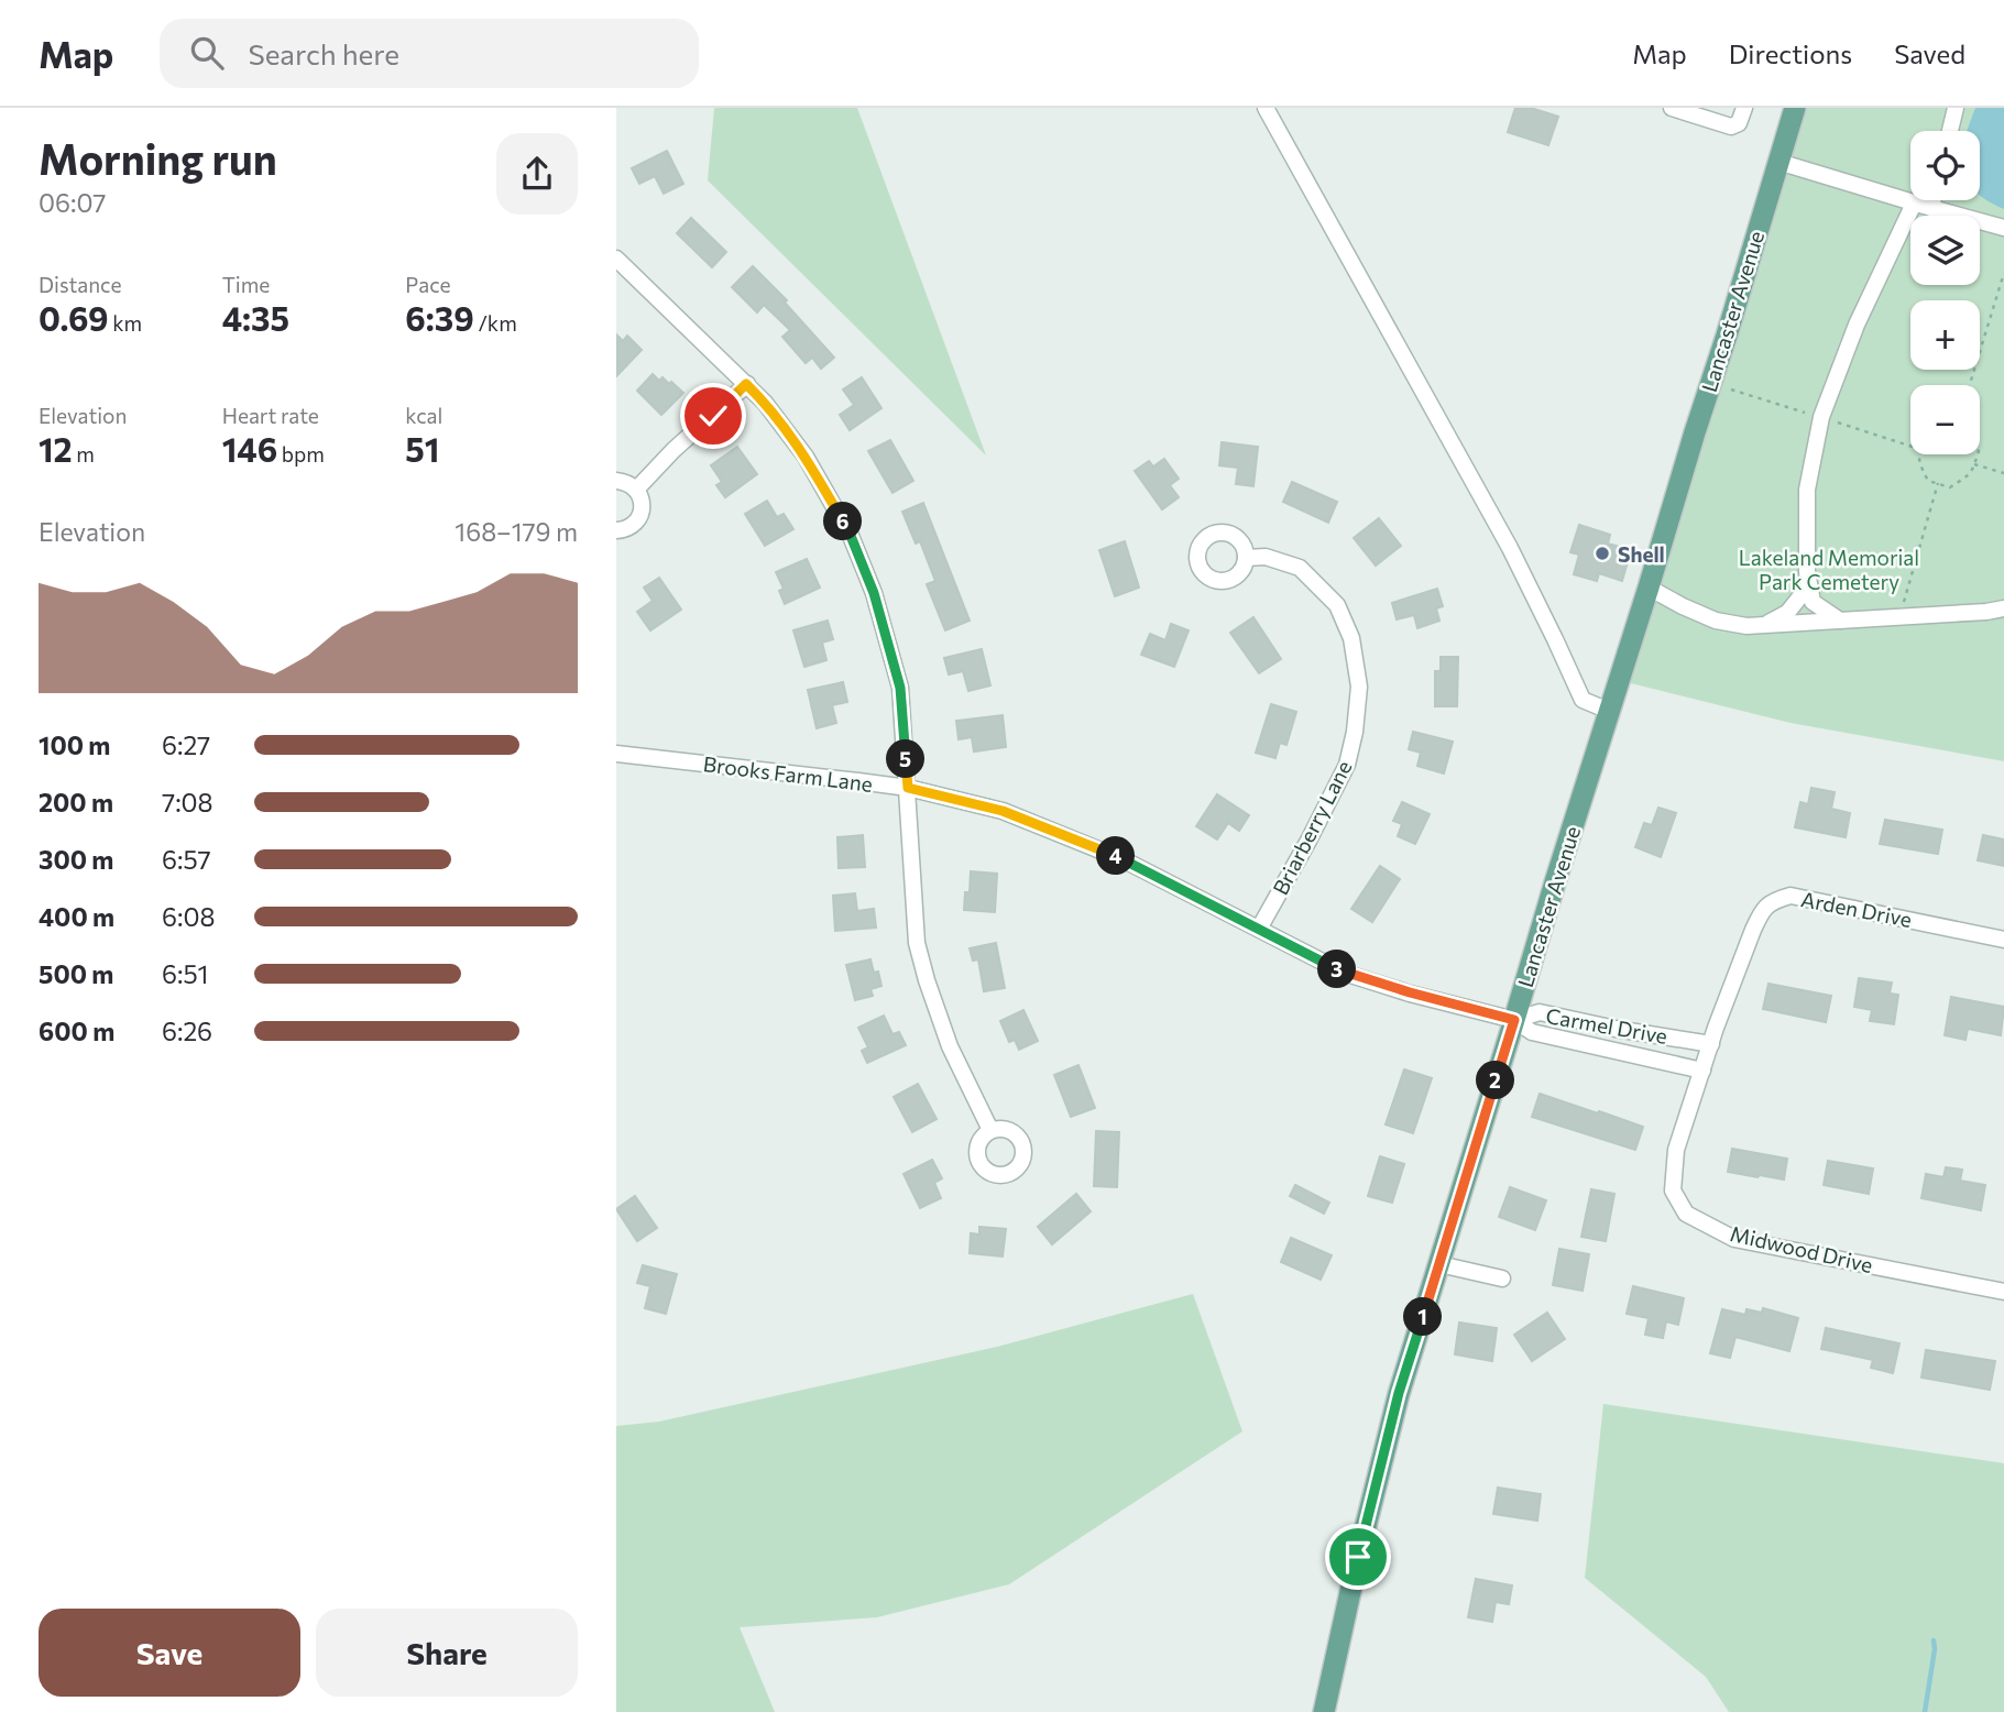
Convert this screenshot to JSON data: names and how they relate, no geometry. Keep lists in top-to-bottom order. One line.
{"streets":{"main road":["Lancaster Avenue"],"street":["Brooks Farm Lane","Briarberry Lane","Arden Drive","Carmel Drive","Midwood Drive"]},"crossings":[["Lancaster Avenue","Brooks Farm Lane"],["Lancaster Avenue","Carmel Drive"],["Brooks Farm Lane","Briarberry Lane"],["Brooks Farm Lane","Carmel Drive"],["Arden Drive","Carmel Drive"],["Arden Drive","Midwood Drive"],["Carmel Drive","Midwood Drive"]],"parks":["Lakeland Memorial Park Cemetery"],"places":["Shell"],"page":{"header":"Map","search":"Search here","nav":["Map","Directions","Saved"],"heading":["Morning run","06:07"],"map_buttons":["+","−"],"stats":[["Distance","0.69 km"],["Time","4:35"],["Pace","6:39 /km"],["Elevation","12 m"],["Heart rate","146 bpm"],["kcal","51"]],"chart":["Elevation","168–179 m"],"pins":["6","5","4","3","2","1"],"list":[{"name":"100 m","note":"6:27"},{"name":"200 m","note":"7:08"},{"name":"300 m","note":"6:57"},{"name":"400 m","note":"6:08"},{"name":"500 m","note":"6:51"},{"name":"600 m","note":"6:26"}],"buttons":["Save","Share"]}}
